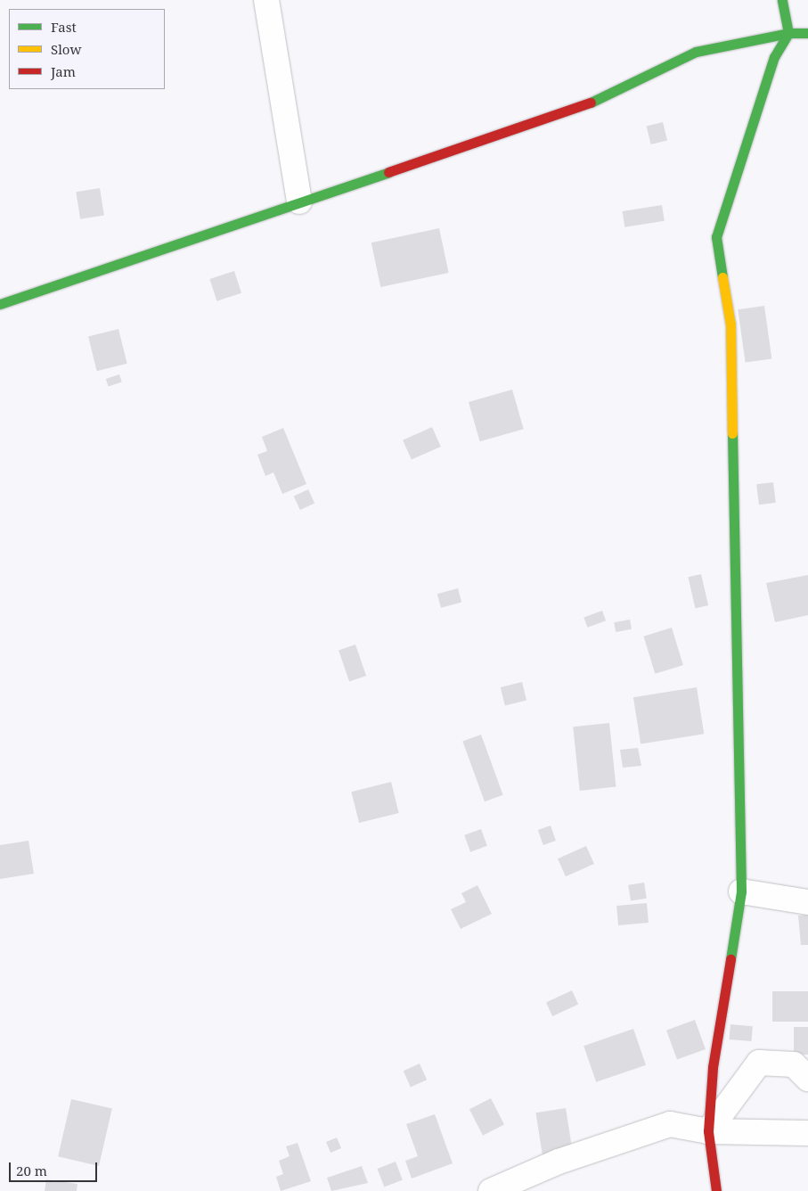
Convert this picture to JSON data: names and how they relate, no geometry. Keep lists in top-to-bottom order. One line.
{"legend":["Fast","Slow","Jam"],"scale_bar":"20 m"}
